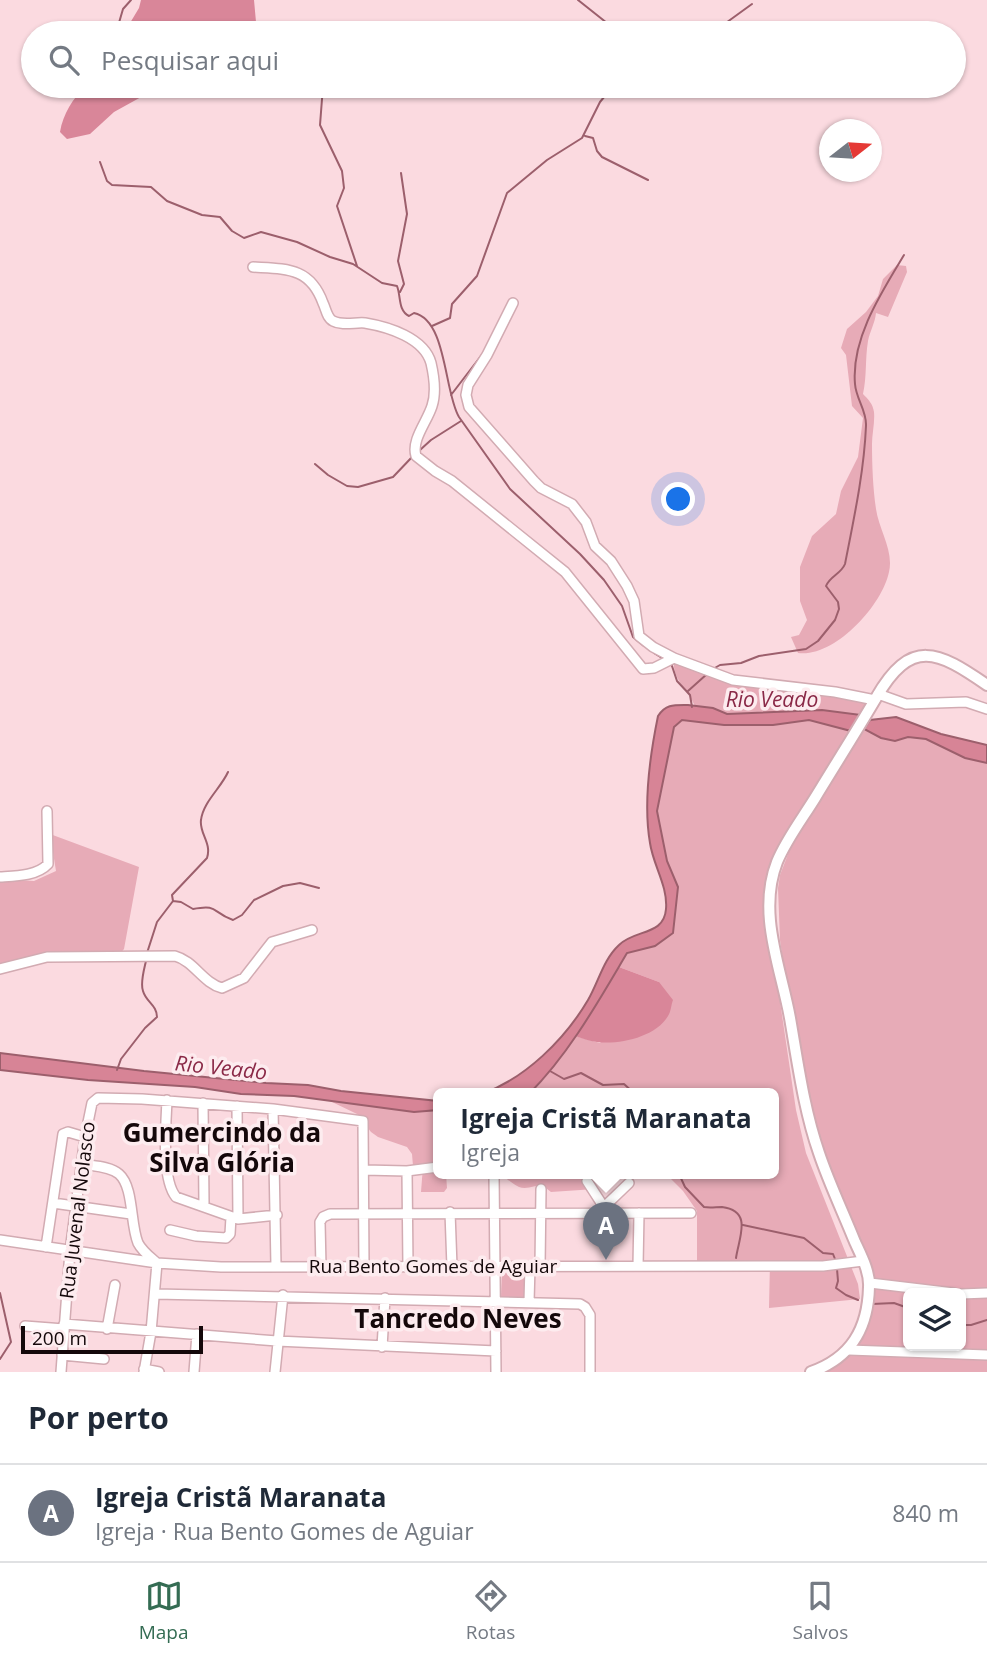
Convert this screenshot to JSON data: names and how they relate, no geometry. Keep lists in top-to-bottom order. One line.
{"streets":{"street":["Rua Juvenal Nolasco","Rua Bento Gomes de Aguiar"]},"crossings":[["Rua Juvenal Nolasco","Rua Bento Gomes de Aguiar"]],"districts":["Gumercindo da Silva Glória","Tancredo Neves"],"water":["Rio Veado"],"scale_bar":"200 m","north":"right","page":{"search":"Pesquisar aqui","popup":["Igreja Cristã Maranata","Igreja"],"pins":"A","scale":"200 m","heading":"Por perto","list":[{"mark":"A","name":"Igreja Cristã Maranata","note":"Igreja · Rua Bento Gomes de Aguiar","value":"840 m"}],"nav":["Mapa","Rotas","Salvos"]}}
